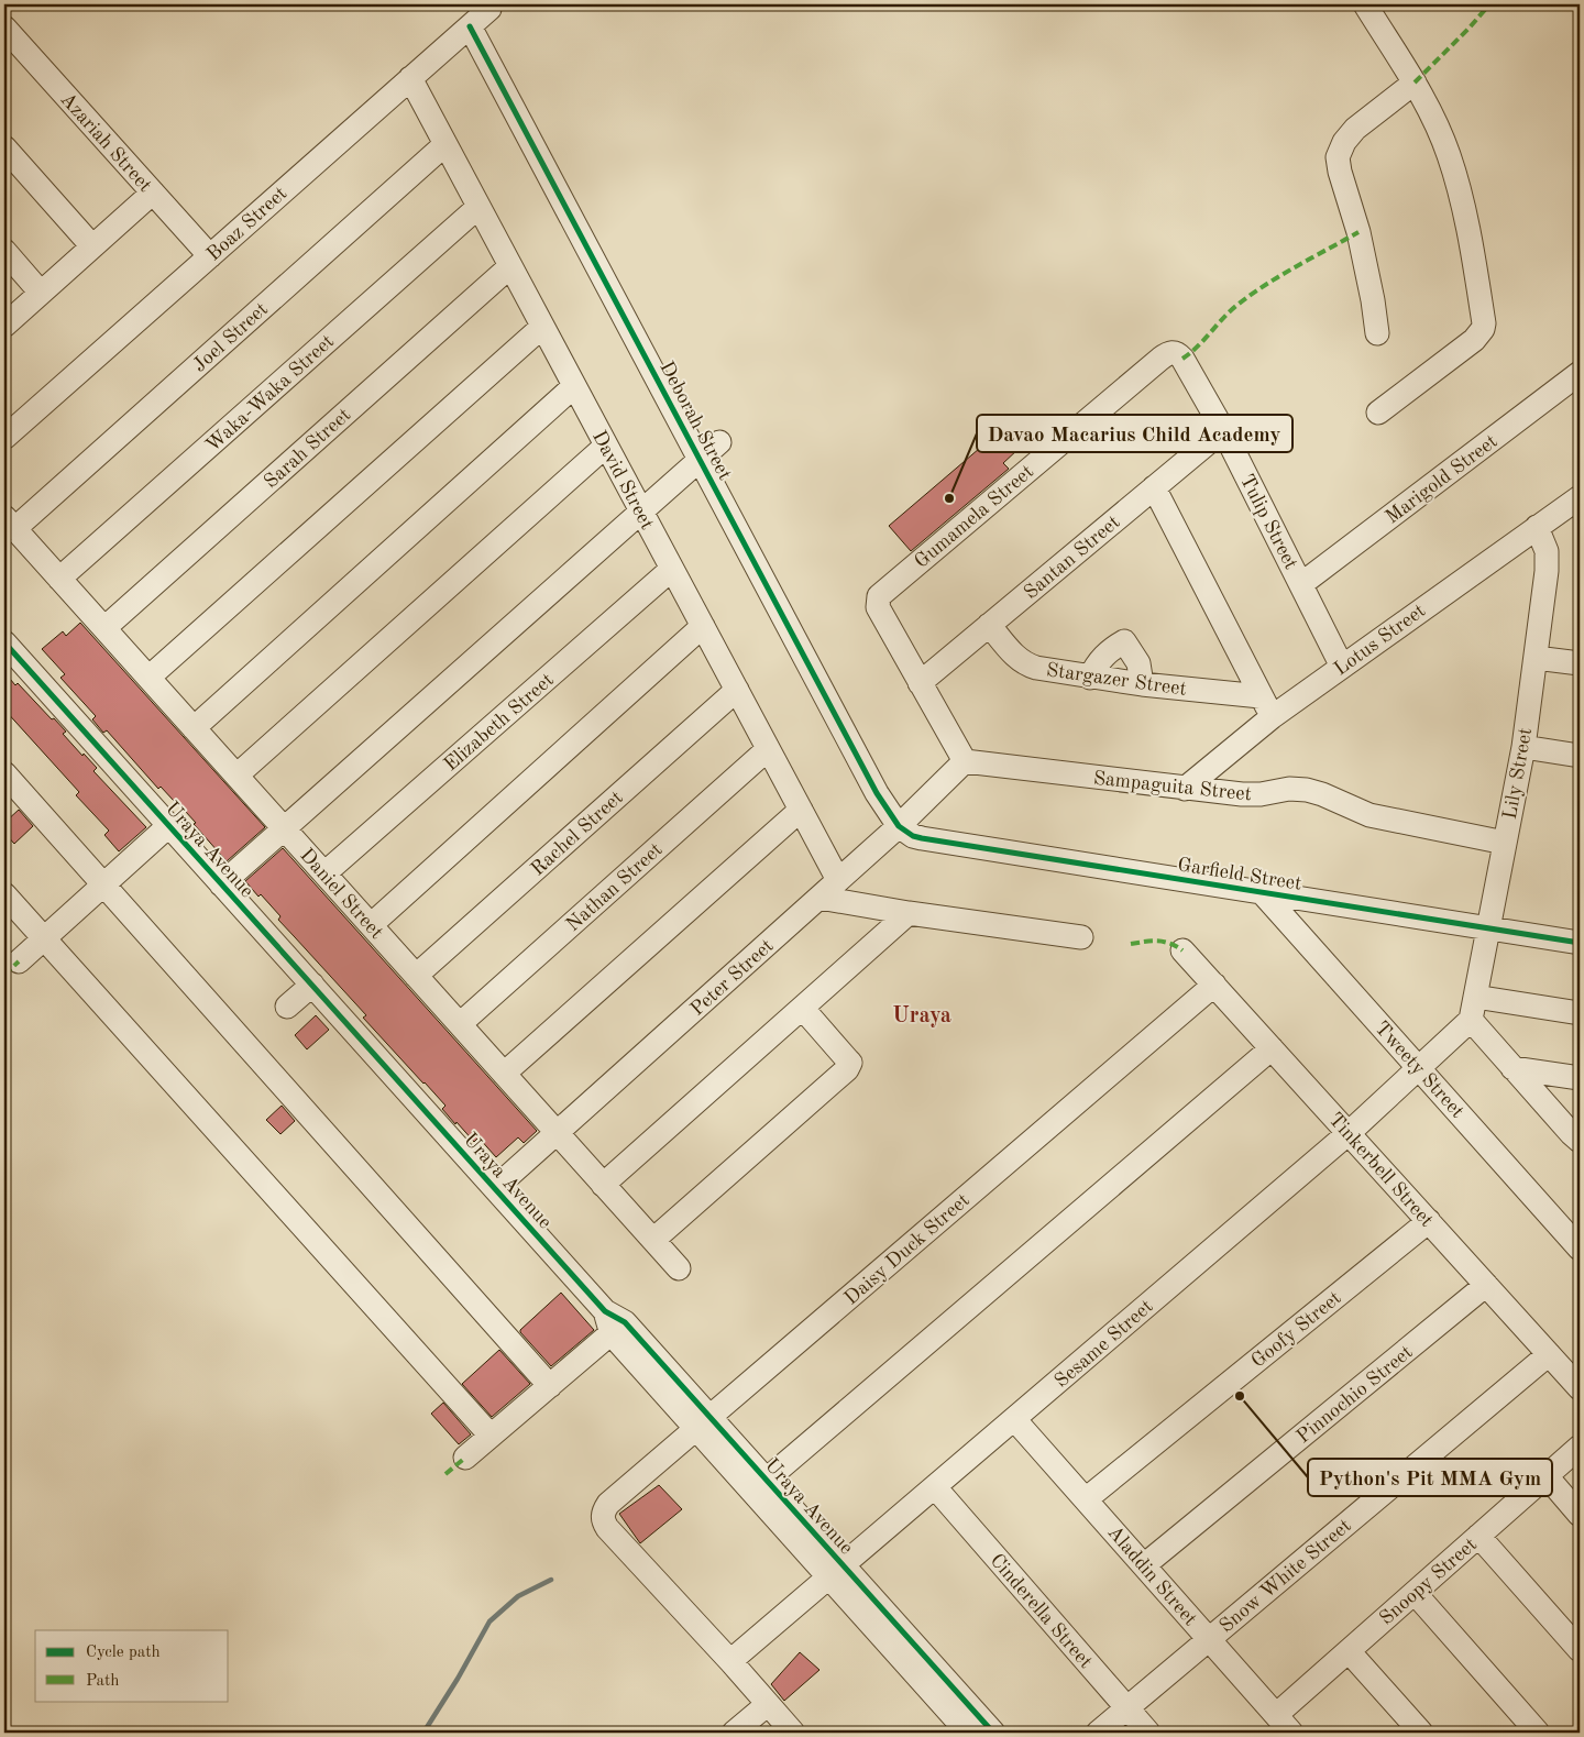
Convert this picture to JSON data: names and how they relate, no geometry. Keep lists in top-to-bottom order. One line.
{"streets":{"street":["Azariah Street","Boaz Street","Joel Street","Waka-Waka Street","Deborah Street","Sarah Street","Marigold Street","David Street","Gumamela Street","Tulip Street","Santan Street","Lotus Street","Stargazer Street","Elizabeth Street","Lily Street","Sampaguita Street","Rachel Street","Uraya Avenue","Garfield Street","Nathan Street","Daniel Street","Peter Street","Tweety Street","Tinkerbell Street","Daisy Duck Street","Goofy Street","Sesame Street","Pinnochio Street","Aladdin Street","Snow White Street","Snoopy Street","Cinderella Street"]},"crossings":[["Azariah Street","Boaz Street"],["Boaz Street","Deborah Street"],["Boaz Street","David Street"],["Joel Street","David Street"],["Joel Street","Daniel Street"],["Waka-Waka Street","David Street"],["Waka-Waka Street","Daniel Street"],["Deborah Street","Garfield Street"],["Deborah Street","Peter Street"],["Sarah Street","David Street"],["Sarah Street","Daniel Street"],["Marigold Street","Tulip Street"],["David Street","Elizabeth Street"],["David Street","Rachel Street"],["David Street","Nathan Street"],["David Street","Peter Street"],["Gumamela Street","Tulip Street"],["Gumamela Street","Santan Street"],["Tulip Street","Santan Street"],["Tulip Street","Lotus Street"],["Santan Street","Stargazer Street"],["Lotus Street","Stargazer Street"],["Lotus Street","Lily Street"],["Lotus Street","Sampaguita Street"],["Elizabeth Street","Daniel Street"],["Lily Street","Sampaguita Street"],["Lily Street","Garfield Street"],["Lily Street","Sesame Street"],["Sampaguita Street","Peter Street"],["Rachel Street","Daniel Street"],["Uraya Avenue","Peter Street"],["Uraya Avenue","Daisy Duck Street"],["Uraya Avenue","Sesame Street"],["Garfield Street","Peter Street"],["Garfield Street","Tweety Street"],["Nathan Street","Daniel Street"],["Daniel Street","Peter Street"],["Tweety Street","Sesame Street"],["Tinkerbell Street","Daisy Duck Street"],["Tinkerbell Street","Goofy Street"],["Tinkerbell Street","Sesame Street"],["Tinkerbell Street","Pinnochio Street"],["Tinkerbell Street","Snow White Street"],["Daisy Duck Street","Sesame Street"],["Goofy Street","Aladdin Street"],["Sesame Street","Aladdin Street"],["Sesame Street","Cinderella Street"],["Pinnochio Street","Aladdin Street"],["Aladdin Street","Snow White Street"],["Aladdin Street","Snoopy Street"],["Snow White Street","Cinderella Street"]],"districts":["Uraya"],"places":["Davao Macarius Child Academy","Python's Pit MMA Gym"],"legend":["Cycle path","Path"]}
